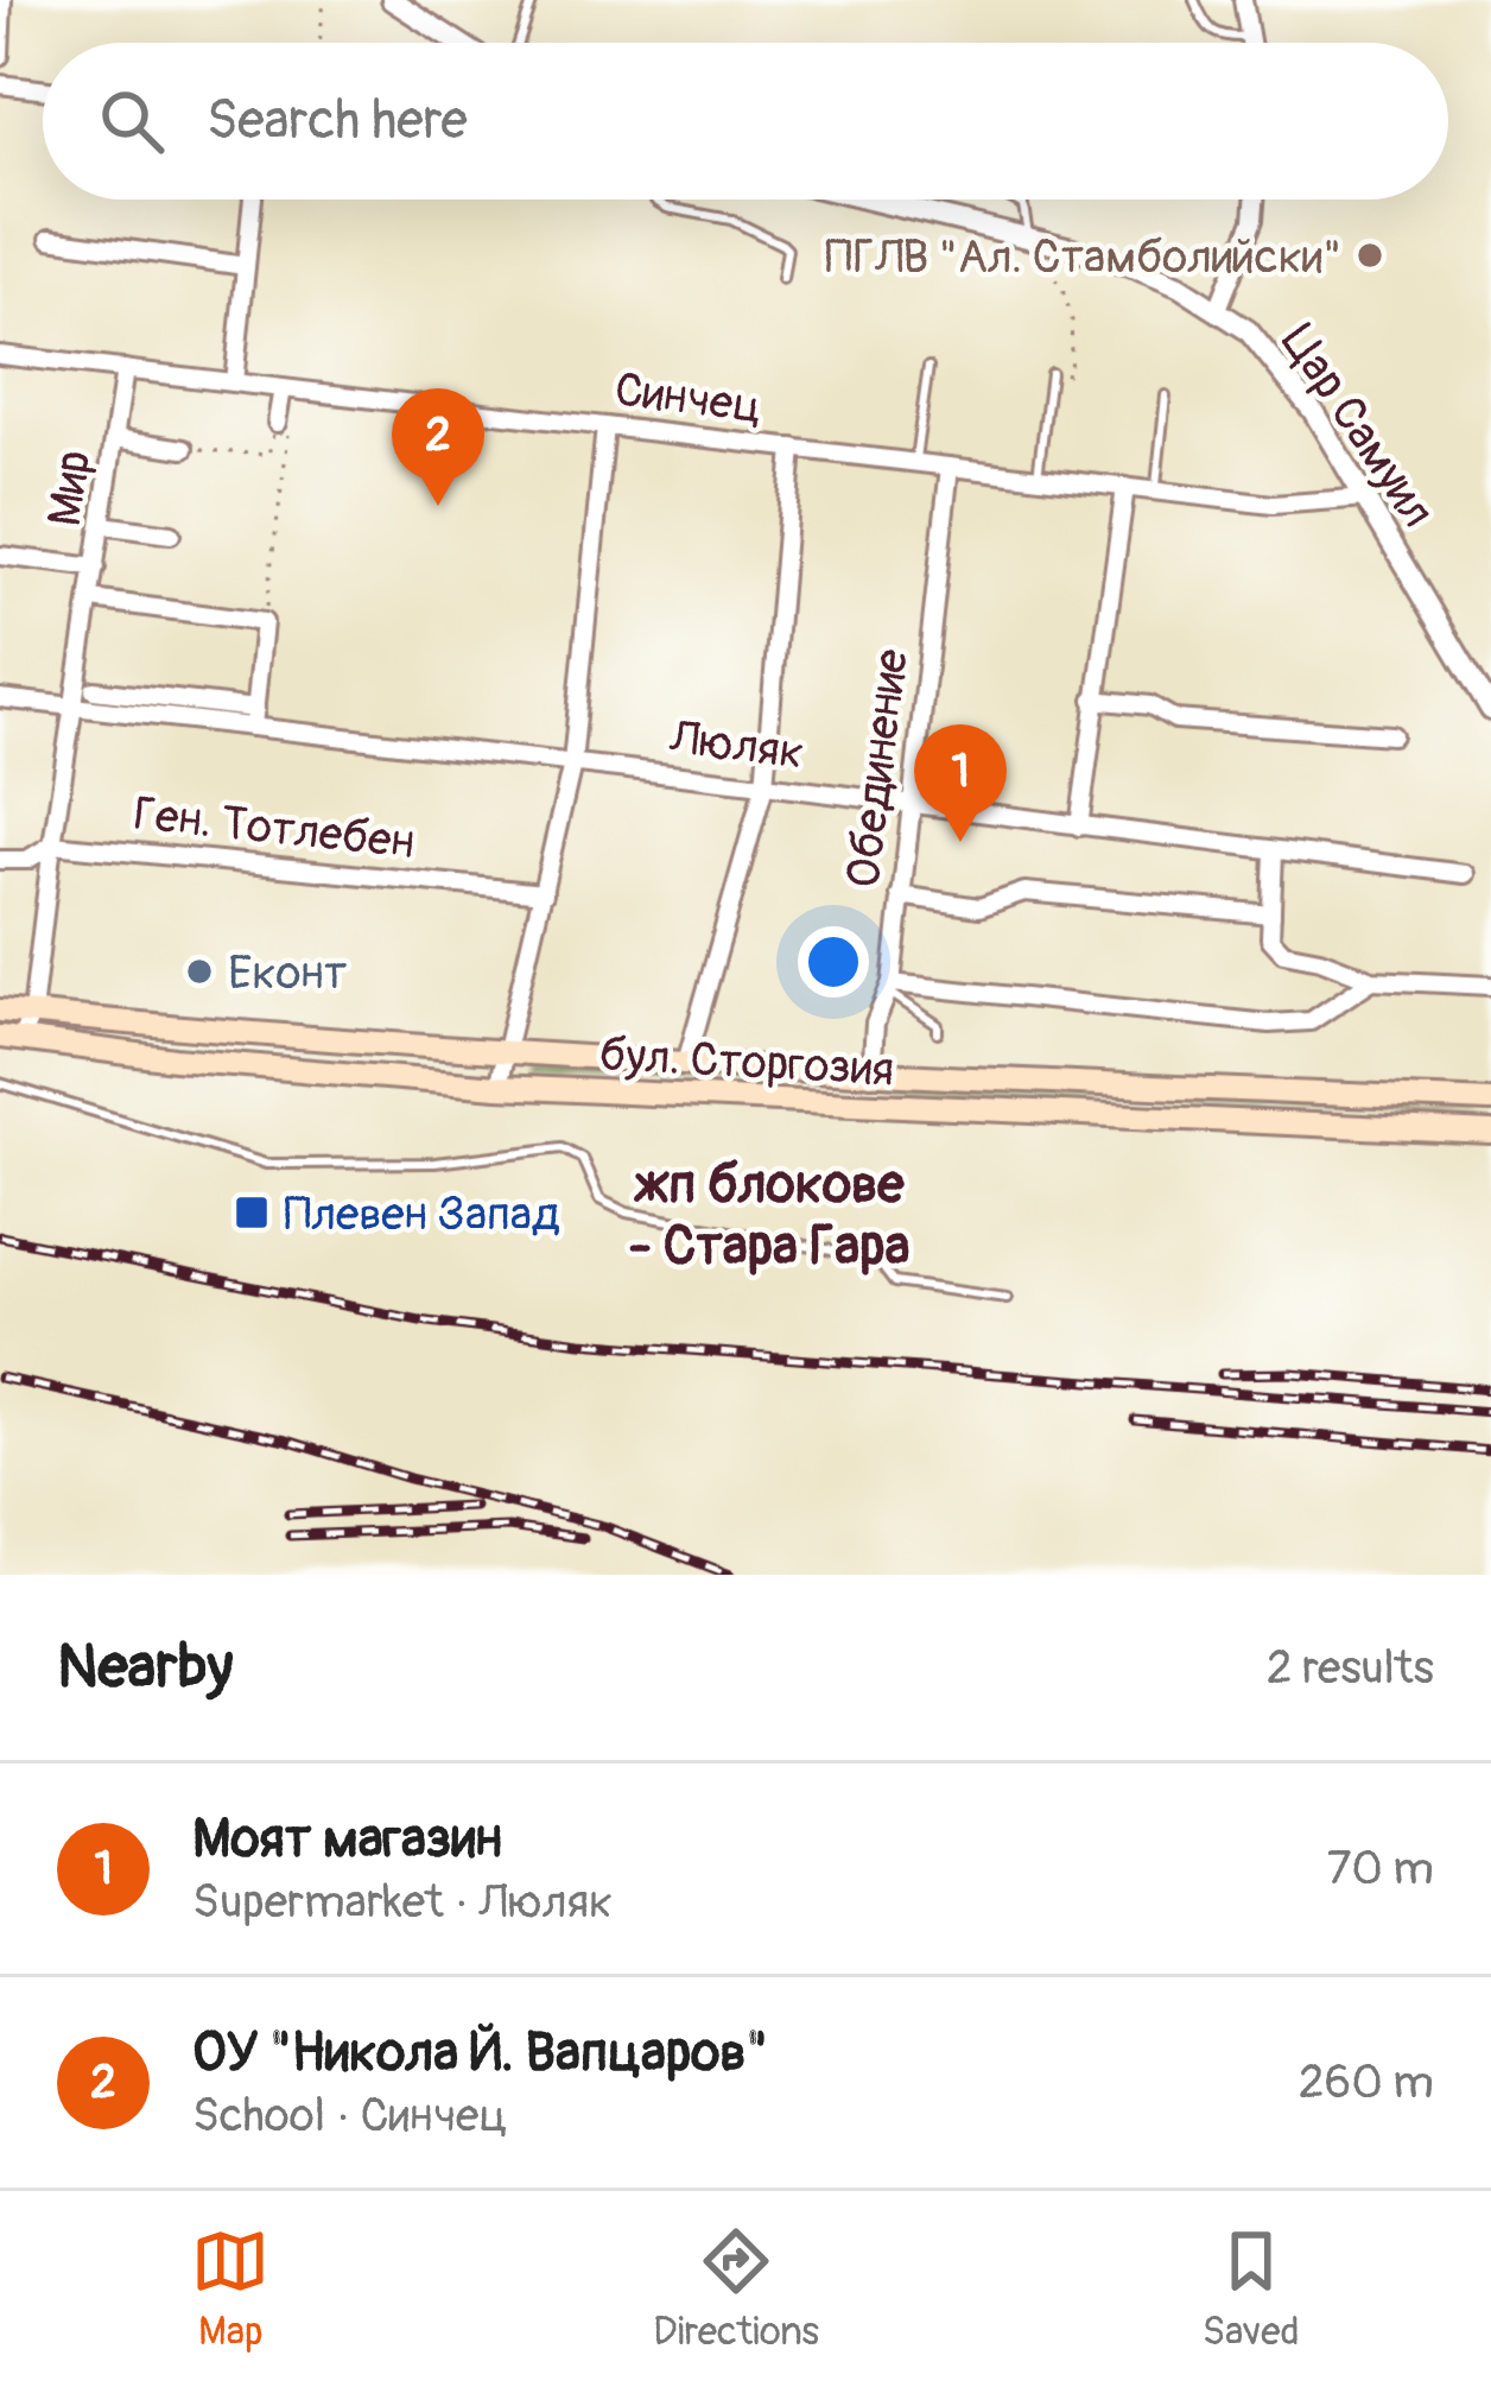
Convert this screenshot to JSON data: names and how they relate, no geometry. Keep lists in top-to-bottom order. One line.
{"streets":{"main road":["бул. Сторгозия"],"street":["Синчец","Цар Самуил","Мир","Люляк","Обединение","Ген. Тотлебен"]},"crossings":[["Синчец","Цар Самуил"],["Синчец","Мир"],["Синчец","Обединение"],["Мир","Люляк"],["Мир","Ген. Тотлебен"],["Мир","бул. Сторгозия"],["Люляк","Обединение"],["Обединение","бул. Сторгозия"]],"districts":["жп блокове - Стара Гара"],"places":{"other":["ПГЛВ \"Ал. Стамболийски\"","Еконт"],"transit":["Плевен Запад"]},"page":{"search":"Search here","pins":["2","1"],"heading":["Nearby","2 results"],"list":[{"mark":"1","name":"Моят магазин","note":"Supermarket · Люляк","value":"70 m"},{"mark":"2","name":"ОУ \"Никола Й. Вапцаров\"","note":"School · Синчец","value":"260 m"}],"nav":["Map","Directions","Saved"]}}
